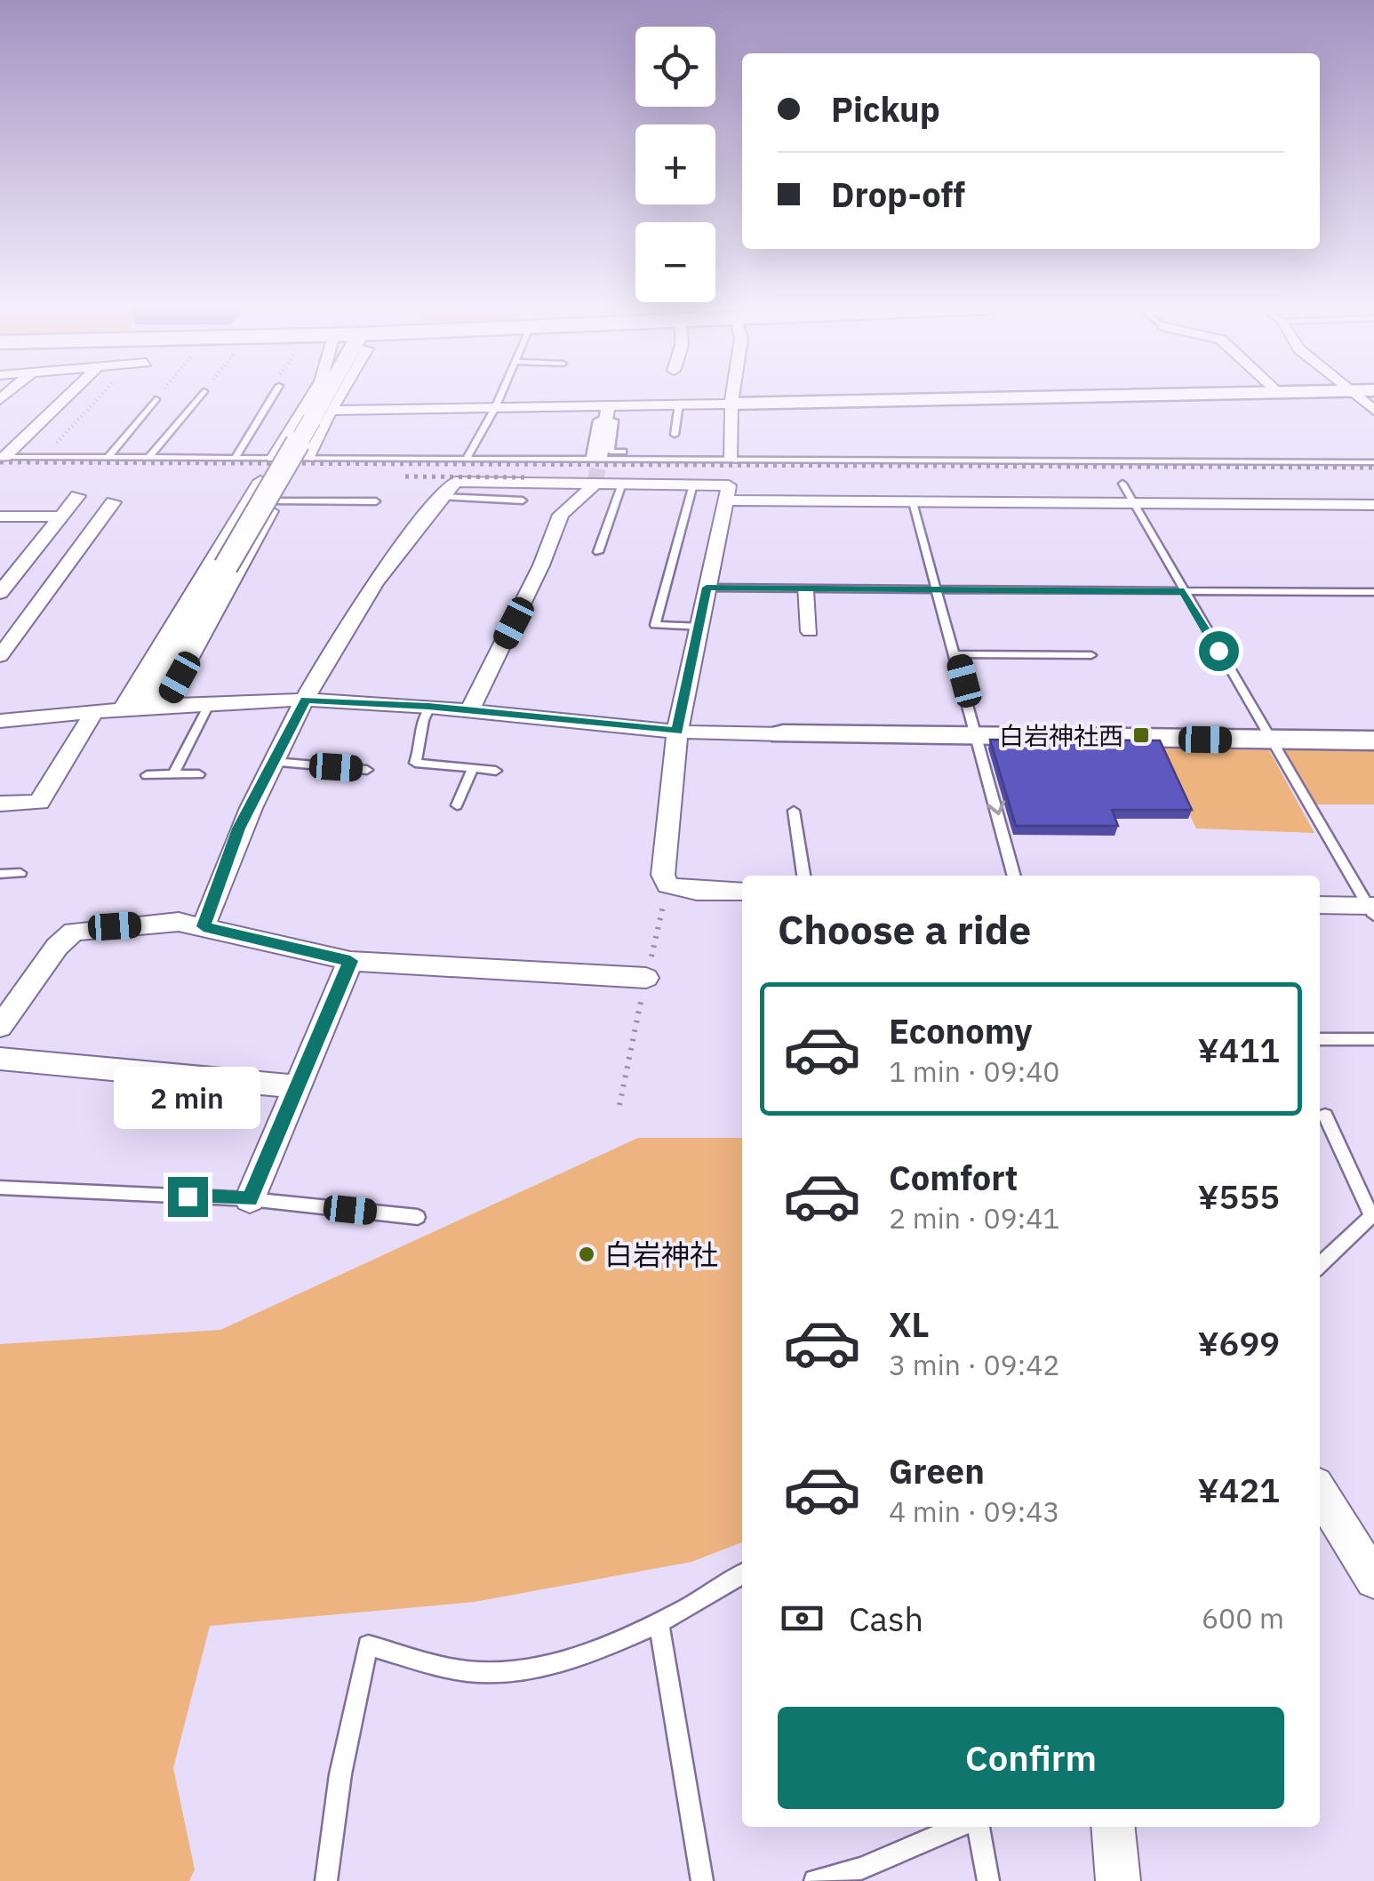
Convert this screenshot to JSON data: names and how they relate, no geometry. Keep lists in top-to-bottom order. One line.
{"places":{"transit":["白岩神社西"],"other":["白岩神社"]},"page":{"map_buttons":["+","−"],"banner":["Pickup","Drop-off"],"heading":"Choose a ride","list":[{"name":"Economy","note":"1 min · 09:40","value":"¥411"},{"name":"Comfort","note":"2 min · 09:41","value":"¥555"},{"name":"XL","note":"3 min · 09:42","value":"¥699"},{"name":"Green","note":"4 min · 09:43","value":"¥421"}],"bubble":"2 min","pay":["Cash","600 m"],"buttons":"Confirm"}}
